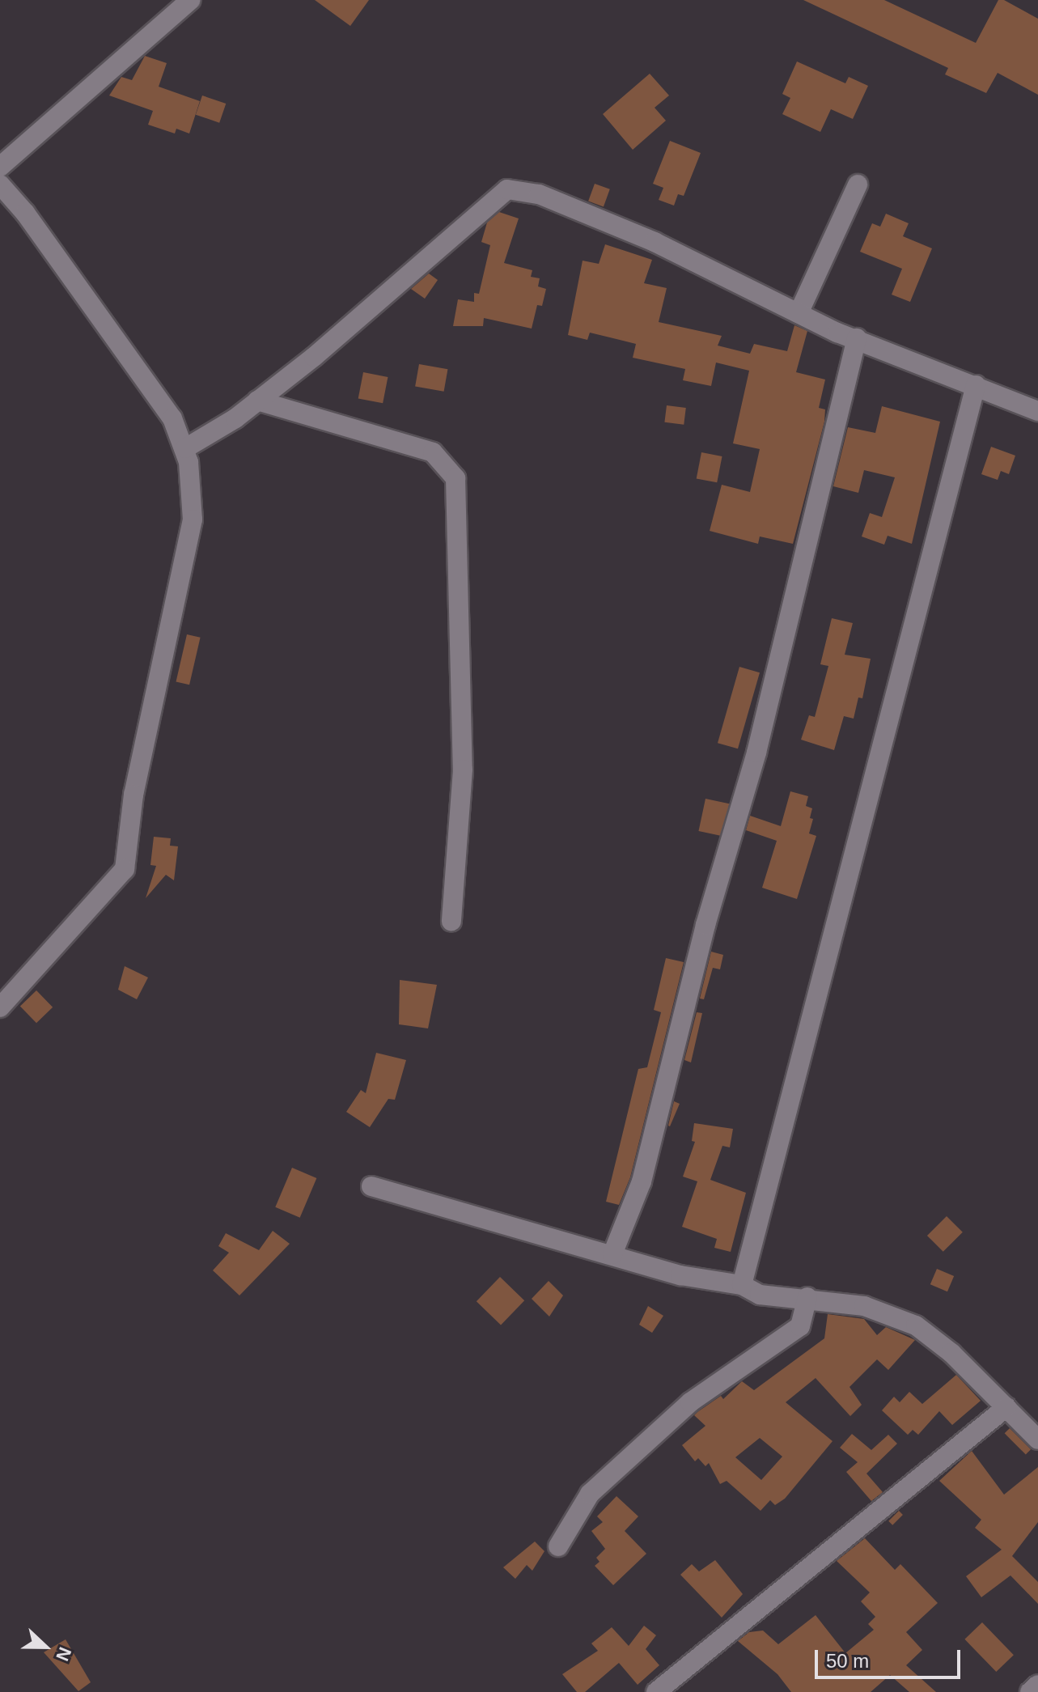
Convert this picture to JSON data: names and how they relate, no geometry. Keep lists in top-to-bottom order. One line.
{"scale_bar":"50 m","north":"right"}
